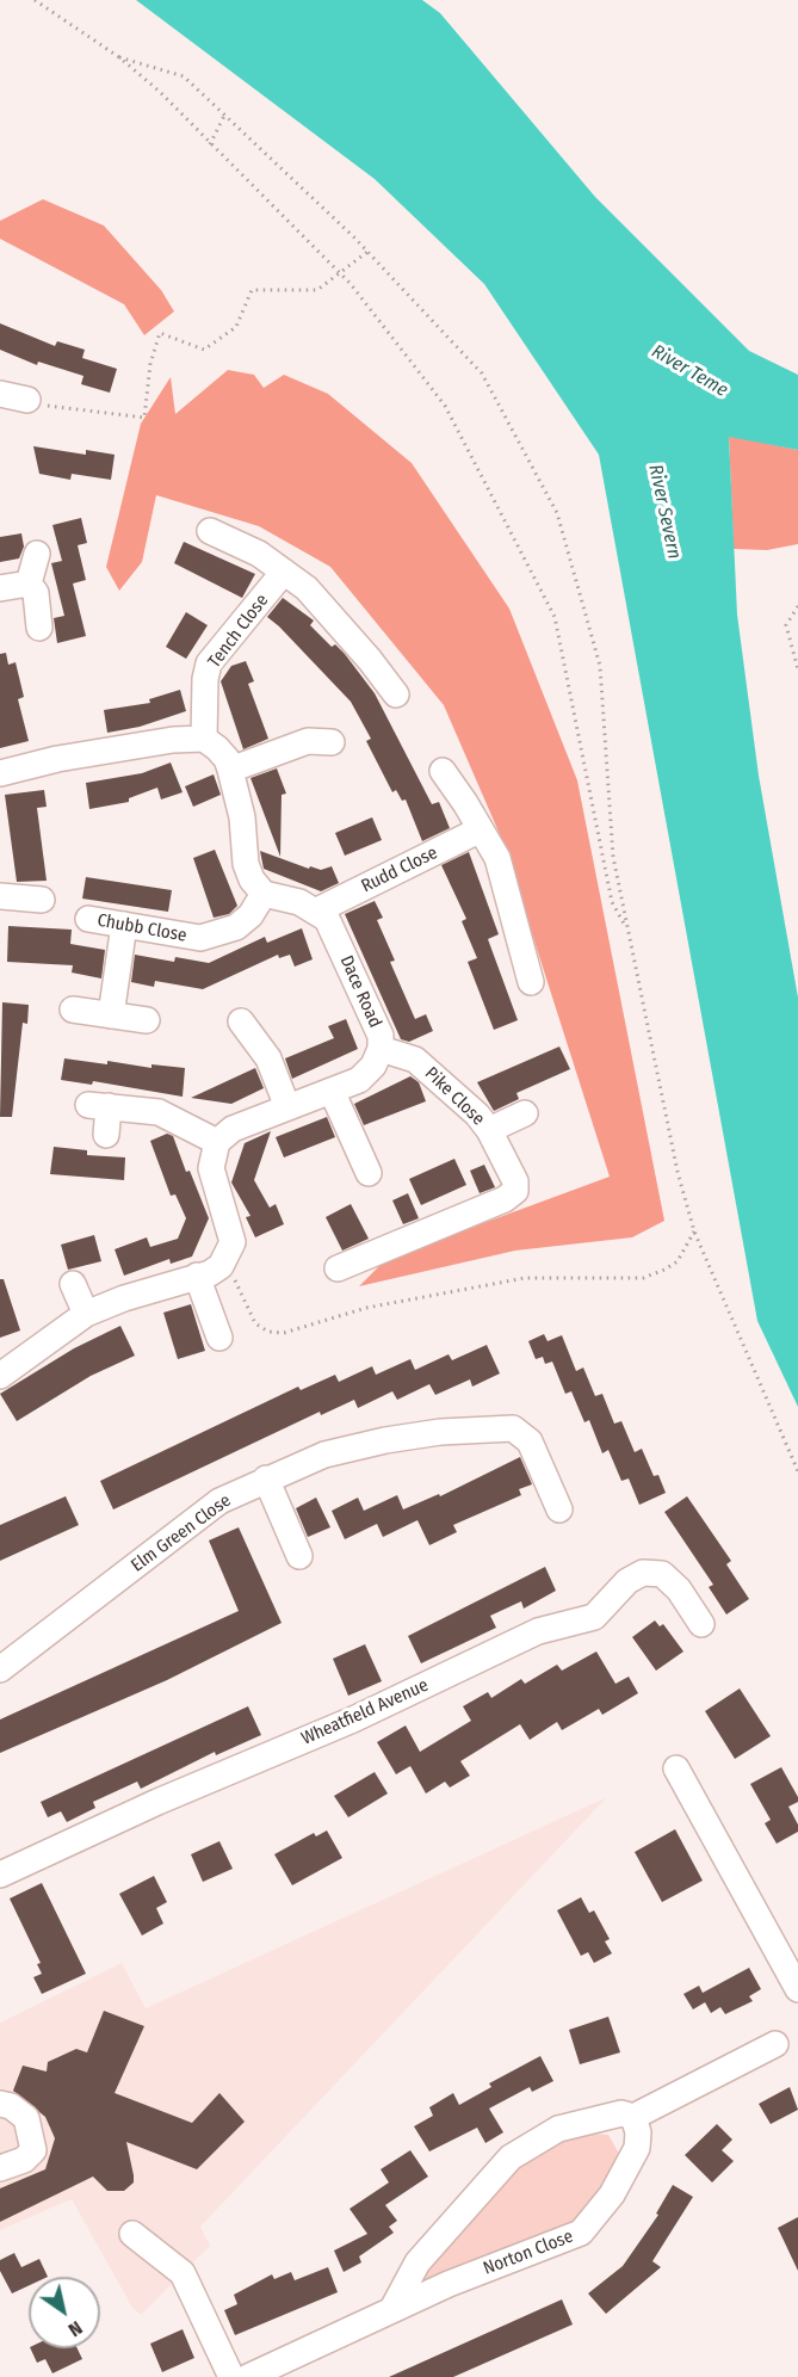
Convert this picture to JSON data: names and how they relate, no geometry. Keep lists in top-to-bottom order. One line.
{"streets":{"street":["Tench Close","Rudd Close","Chubb Close","Dace Road","Pike Close","Elm Green Close","Wheatfield Avenue","Norton Close"]},"crossings":[["Rudd Close","Dace Road"],["Dace Road","Pike Close"]],"water":["River Teme","River Severn"],"north":"bottom right"}
